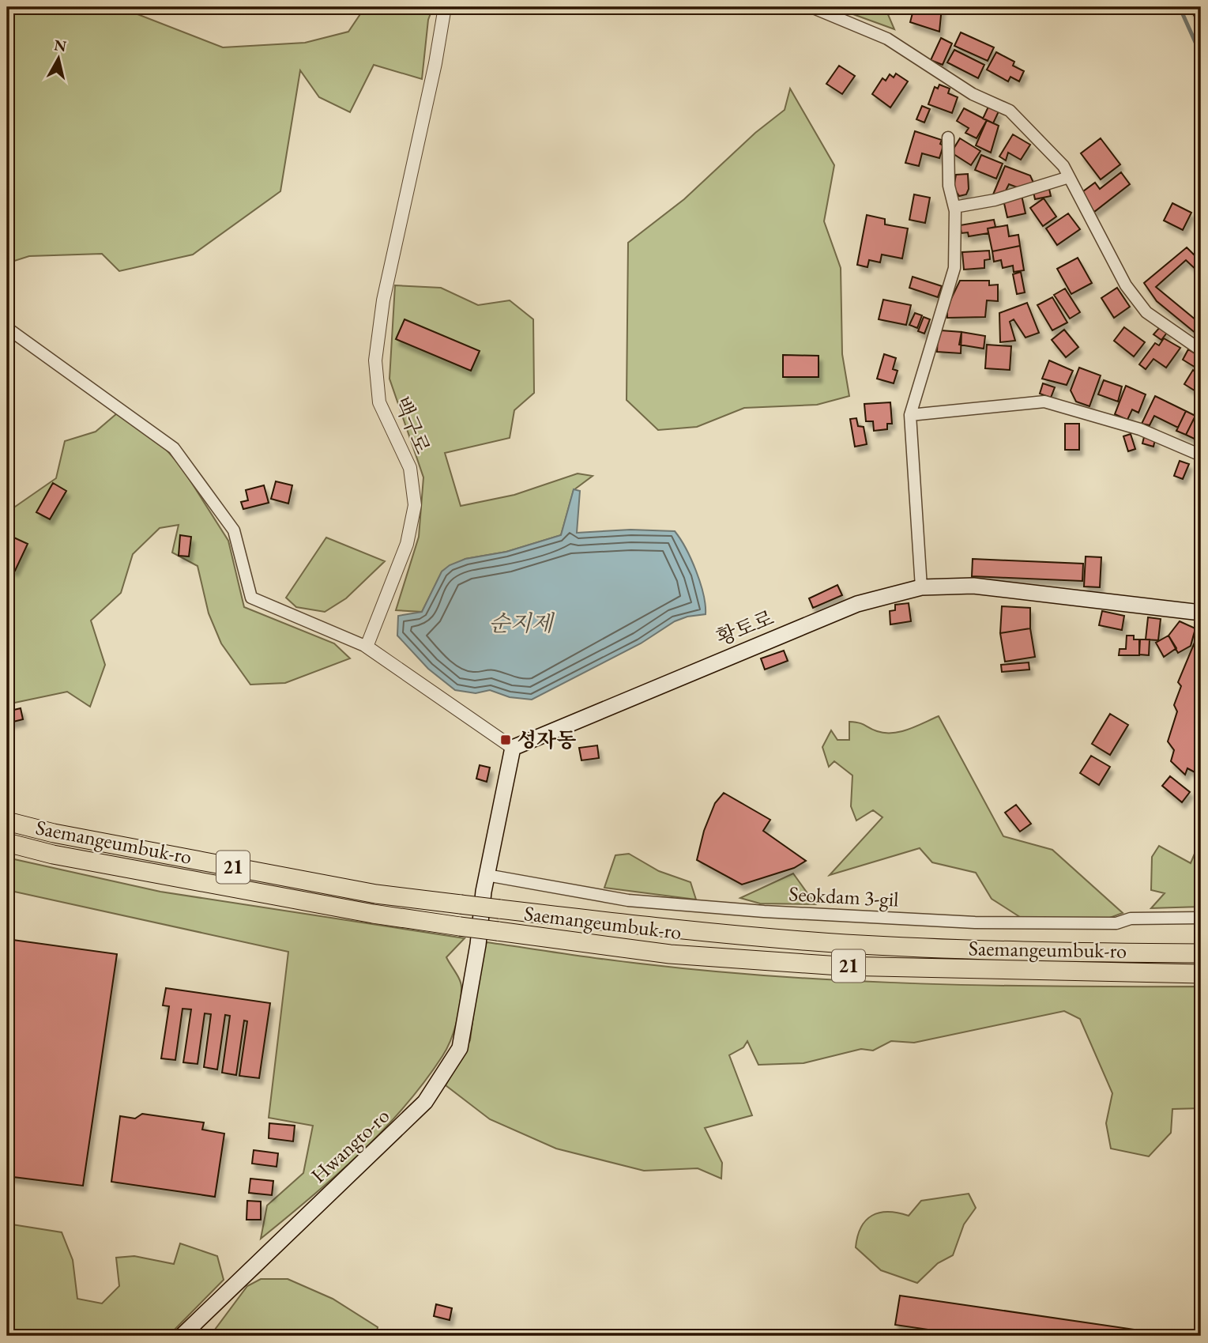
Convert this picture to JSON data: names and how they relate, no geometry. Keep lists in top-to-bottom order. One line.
{"streets":{"highway":["Saemangeumbuk-ro","21"],"main road":["황토로","Hwangto-ro"],"street":["백구로","Seokdam 3-gil"]},"crossings":[["Seokdam 3-gil","Hwangto-ro"]],"water":["순지제"],"places":{"transit":["성자동"]},"north":"top"}
